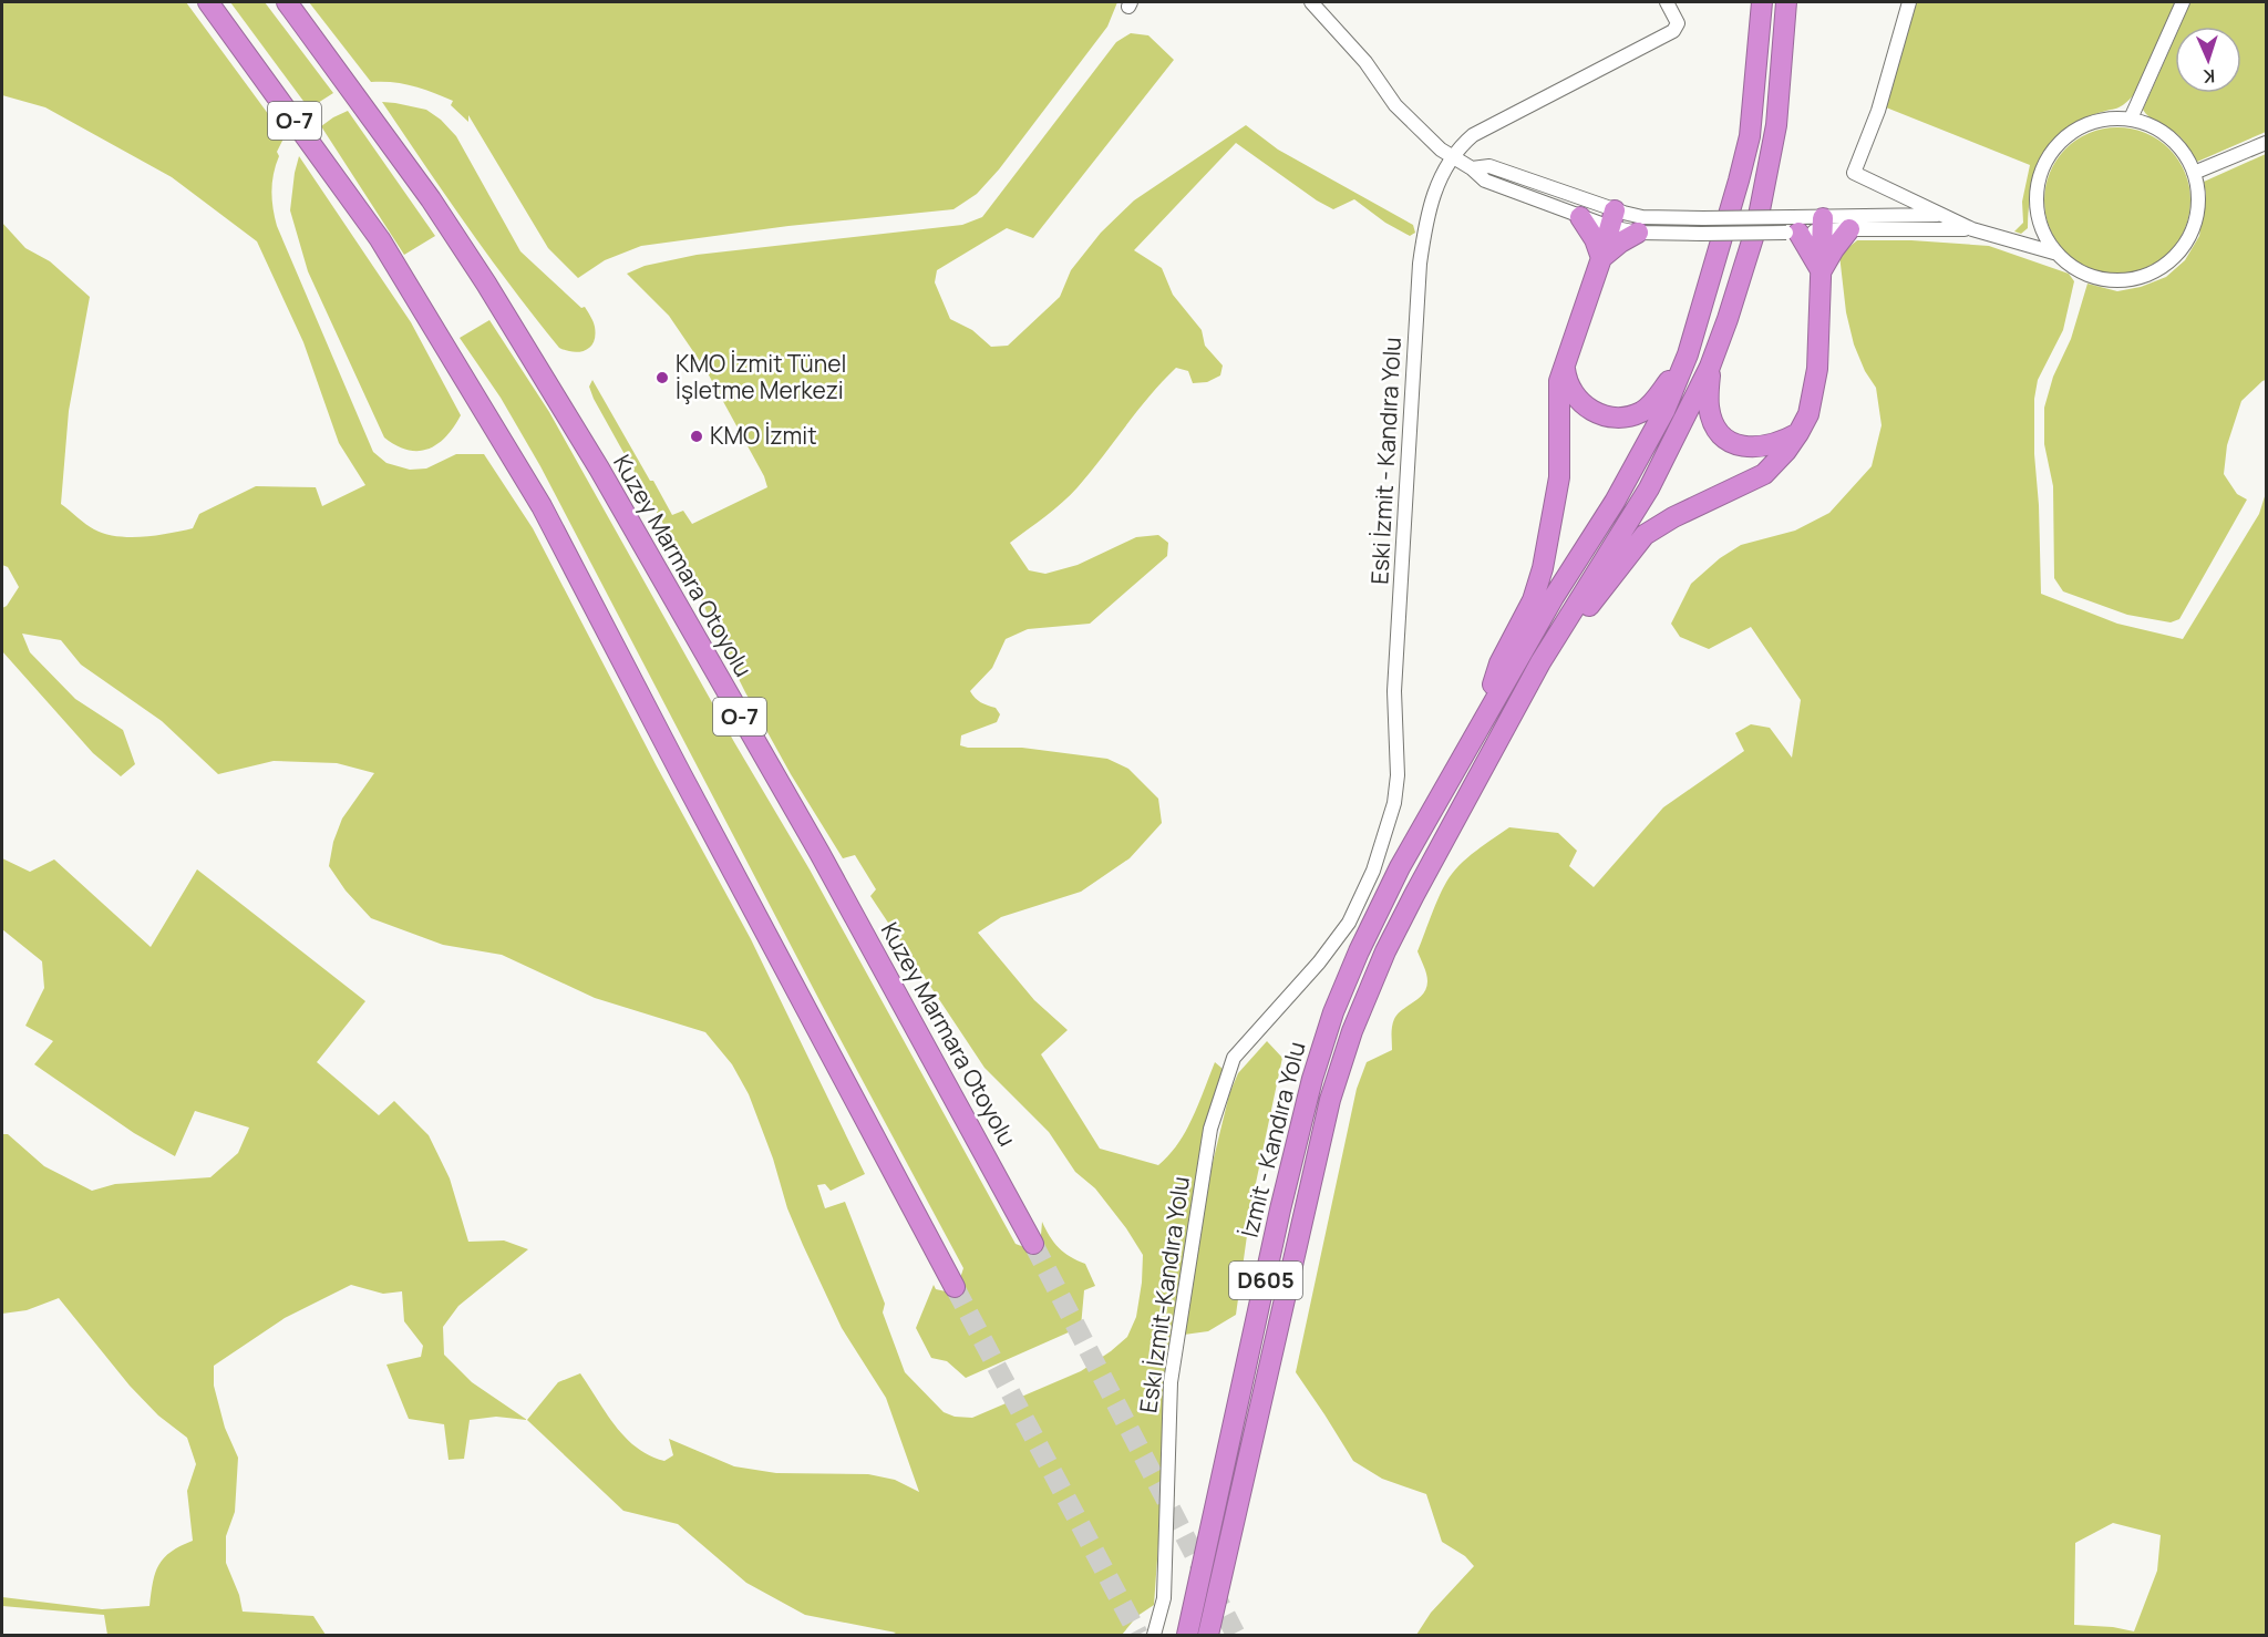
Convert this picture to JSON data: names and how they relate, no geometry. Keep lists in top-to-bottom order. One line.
{"streets":{"highway":["O-7","Kuzey Marmara Otoyolu","İzmit - Kandıra Yolu","D605"],"street":["Eski İzmit - Kandıra Yolu","Eskı İzmit-Kandıra Yolu"]},"crossings":[["Eski İzmit - Kandıra Yolu","Eskı İzmit-Kandıra Yolu"]],"places":["KMO İzmit Tünel İşletme Merkezi","KMO İzmit"],"north":"bottom"}
